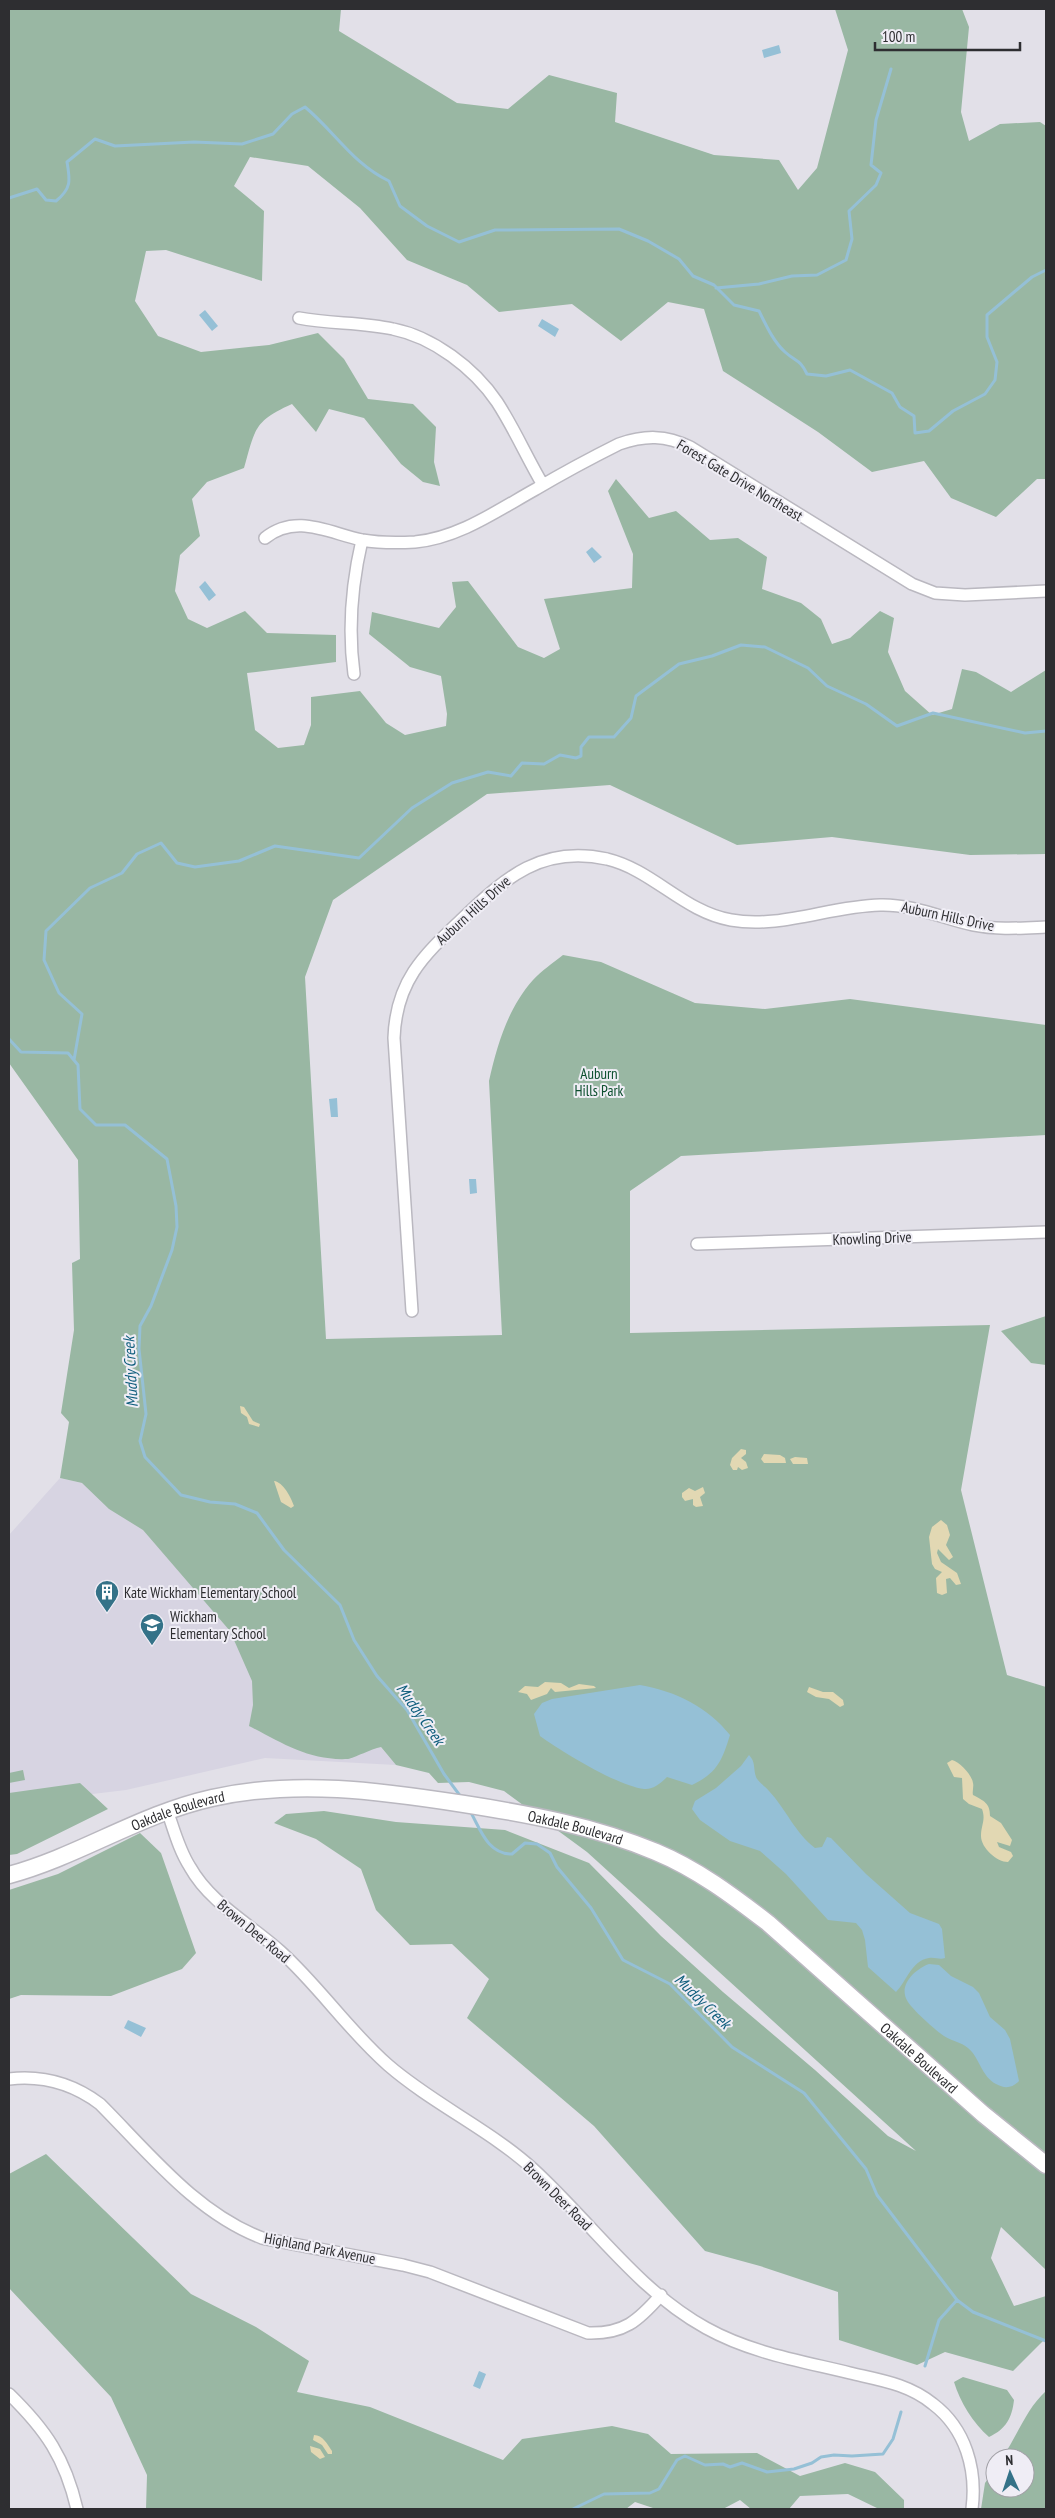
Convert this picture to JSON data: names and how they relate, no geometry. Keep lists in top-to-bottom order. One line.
{"streets":{"main road":["Oakdale Boulevard"],"street":["Forest Gate Drive Northeast","Auburn Hills Drive","Knowling Drive","Brown Deer Road","Highland Park Avenue"]},"crossings":[["Oakdale Boulevard","Brown Deer Road"],["Brown Deer Road","Highland Park Avenue"]],"water":["Muddy Creek"],"parks":["Auburn Hills Park"],"places":{"building":["Kate Wickham Elementary School"],"school or university":["Wickham Elementary School"]},"scale_bar":"100 m","north":"top"}
